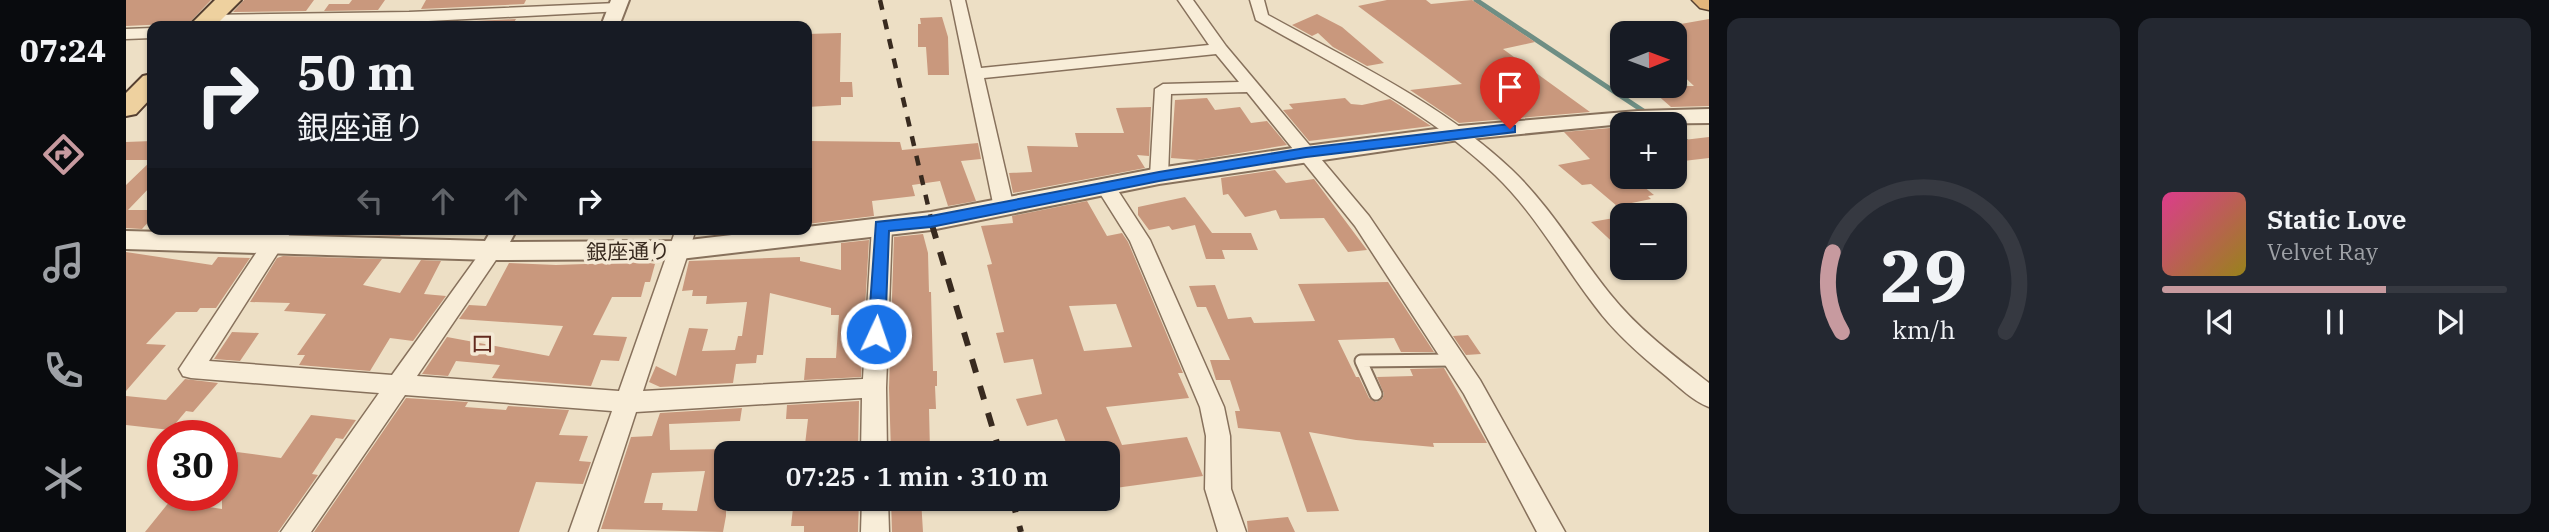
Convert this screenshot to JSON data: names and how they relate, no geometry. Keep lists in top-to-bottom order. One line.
{"streets":{"street":["銀座通り"]},"districts":["ロ"],"north":"right","page":{"tabs":"07:24","map_buttons":["+","−"],"turn":["50 m","銀座通り"],"song":["Static Love","Velvet Ray"],"limit":"30","trip":"07:25 · 1 min · 310 m","gauge":["29","km/h"]}}
